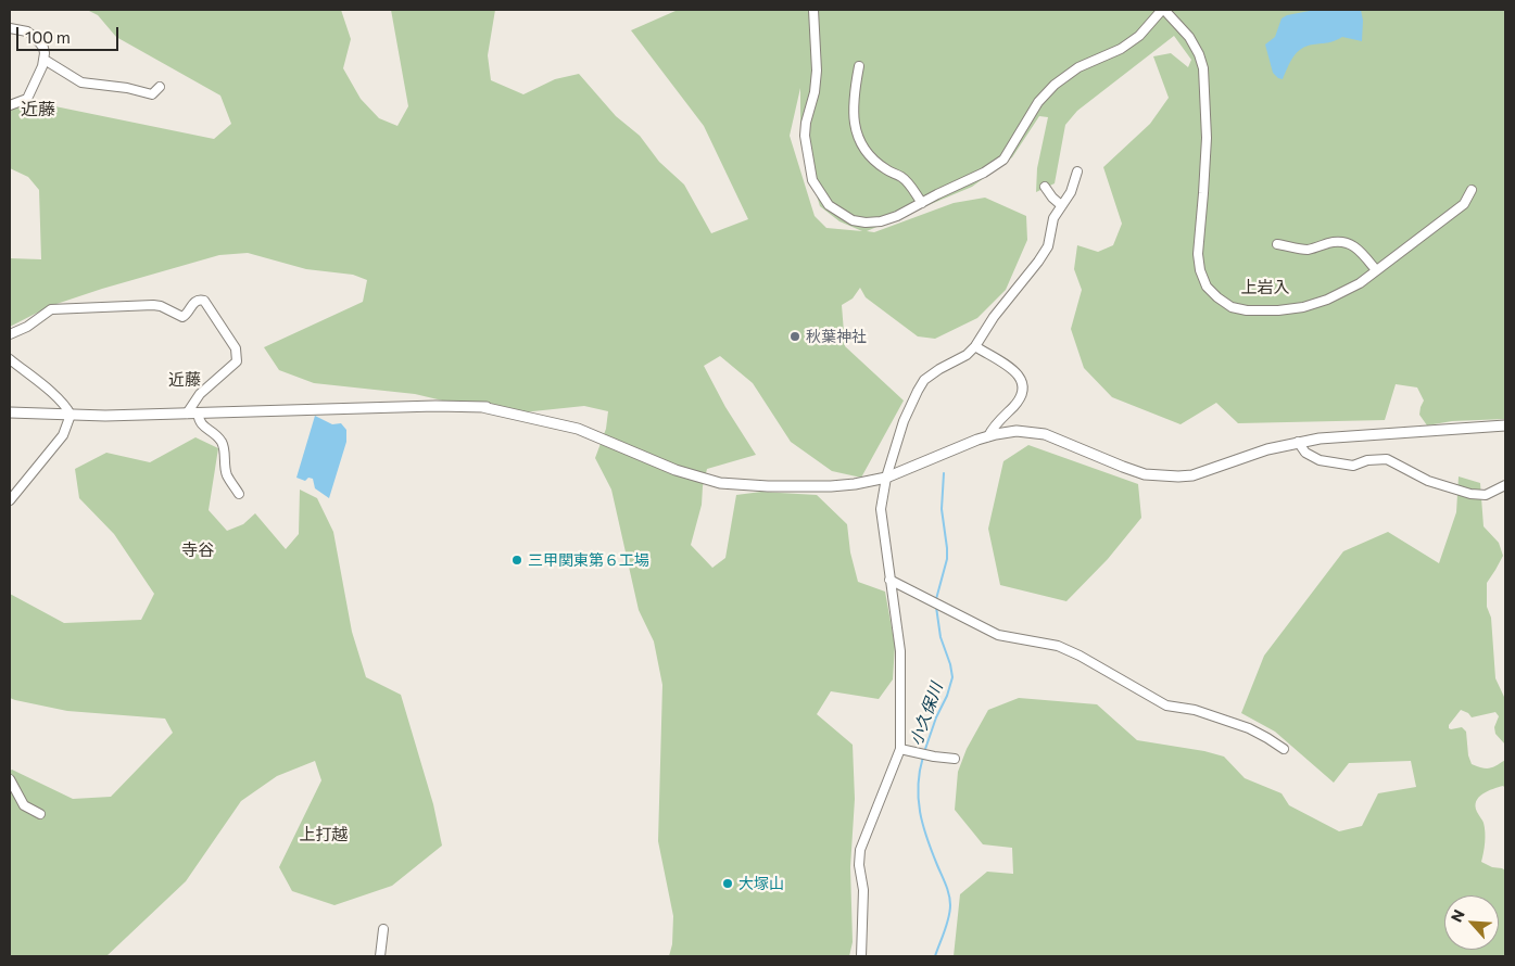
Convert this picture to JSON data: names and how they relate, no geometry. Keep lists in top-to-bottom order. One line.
{"districts":["近藤","上岩入","近藤","寺谷","上打越"],"water":["小久保川"],"places":["秋葉神社","三甲関東第６工場","大塚山"],"scale_bar":"100 m","north":"top left"}
